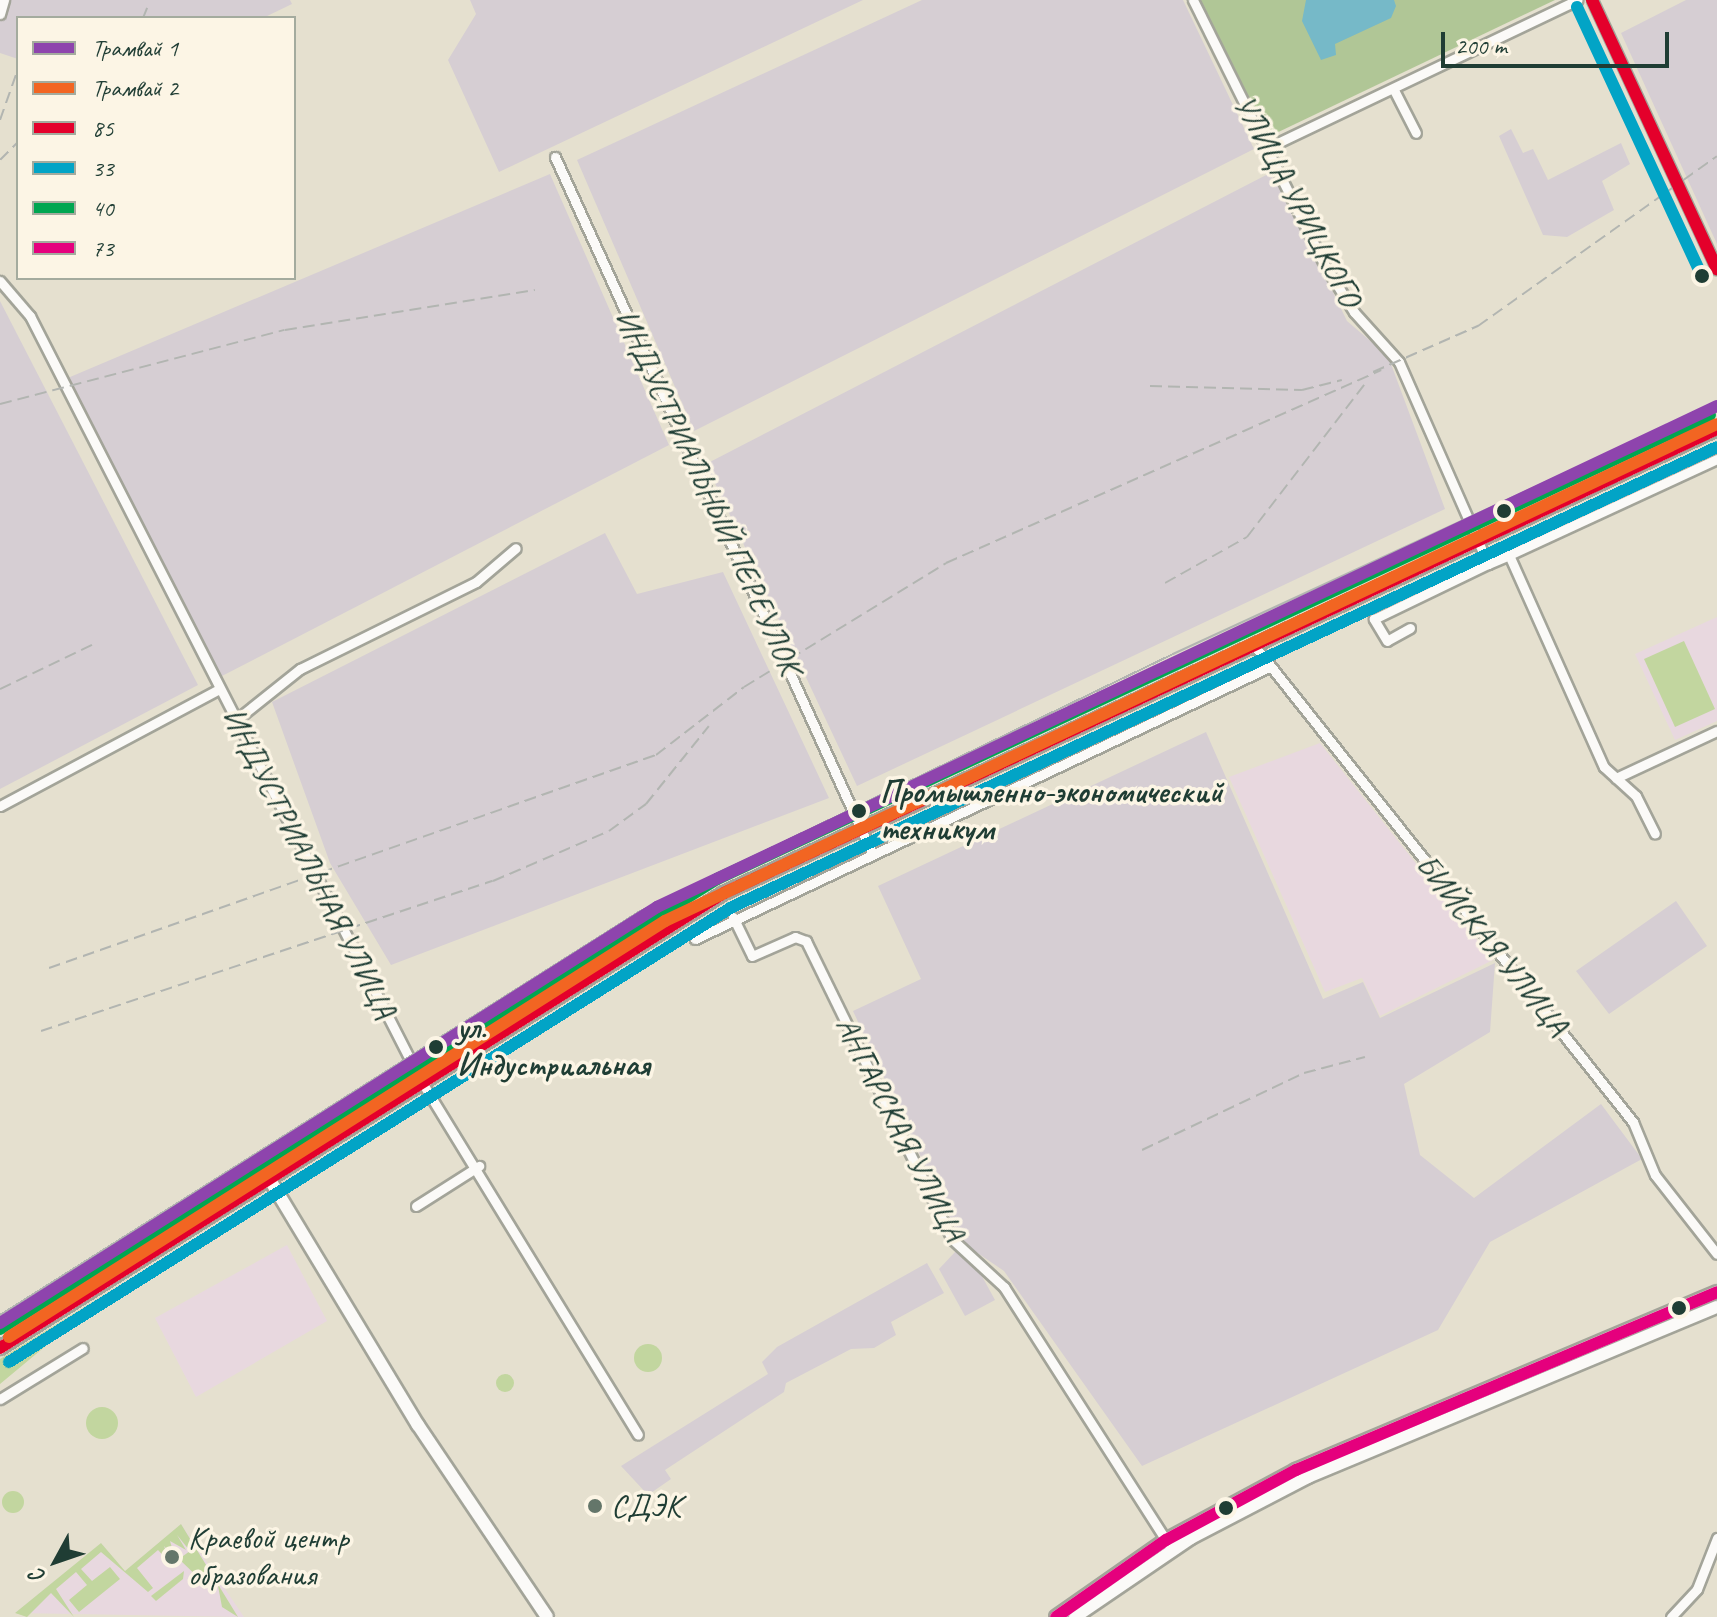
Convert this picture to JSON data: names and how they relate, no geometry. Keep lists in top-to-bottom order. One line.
{"streets":{"street":["УЛИЦА УРИЦКОГО","ИНДУСТРИАЛЬНЫЙ ПЕРЕУЛОК","ИНДУСТРИАЛЬНАЯ УЛИЦА","БИЙСКАЯ УЛИЦА","АНГАРСКАЯ УЛИЦА"]},"places":["Промышленно-экономический техникум","ул. Индустриальная","СДЭК","Краевой центр образования"],"lines":["transit line 85","transit line 33","tram line 1","transit line 40","tram line 2","transit line 73"],"legend":["Трамвай 1","Трамвай 2","85","33","40","73"],"scale_bar":"200 m","north":"bottom left"}
